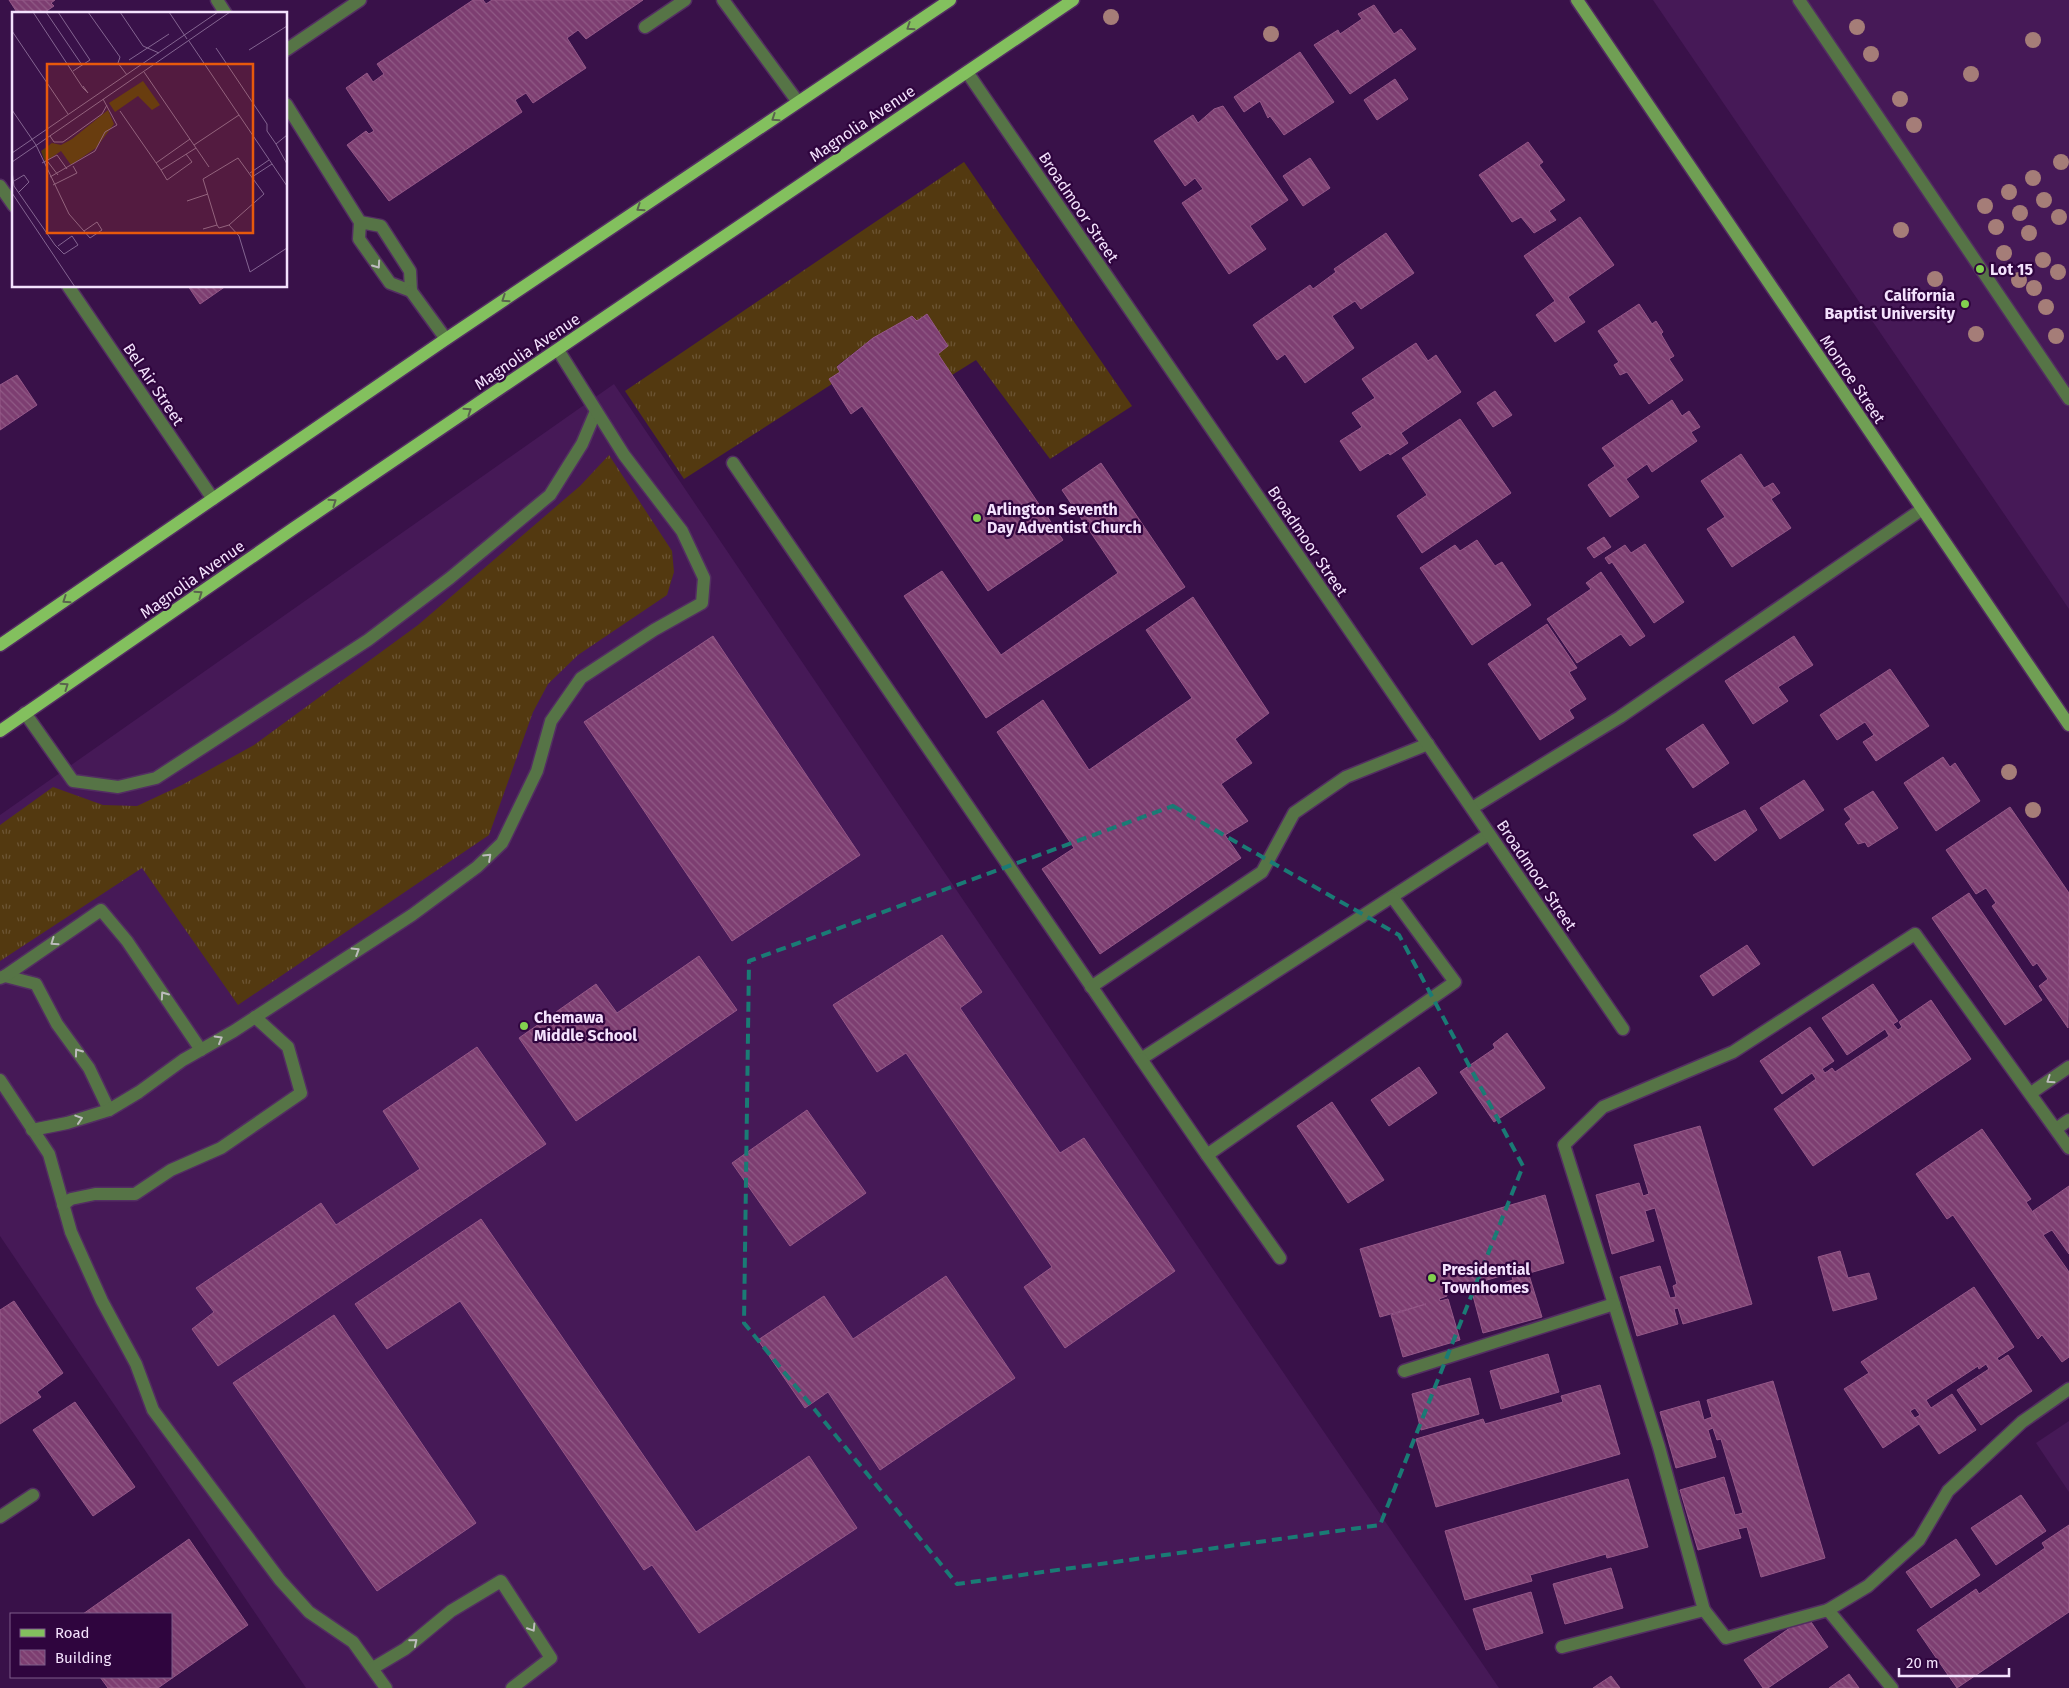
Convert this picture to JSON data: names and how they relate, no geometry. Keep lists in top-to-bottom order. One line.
{"streets":{"main road":["Magnolia Avenue"],"street":["Broadmoor Street","Monroe Street","Bel Air Street"]},"crossings":[["Magnolia Avenue","Broadmoor Street"]],"places":["Lot 15","California Baptist University","Arlington Seventh Day Adventist Church","Chemawa Middle School","Presidential Townhomes"],"legend":["Road","Building"],"scale_bar":"20 m"}
